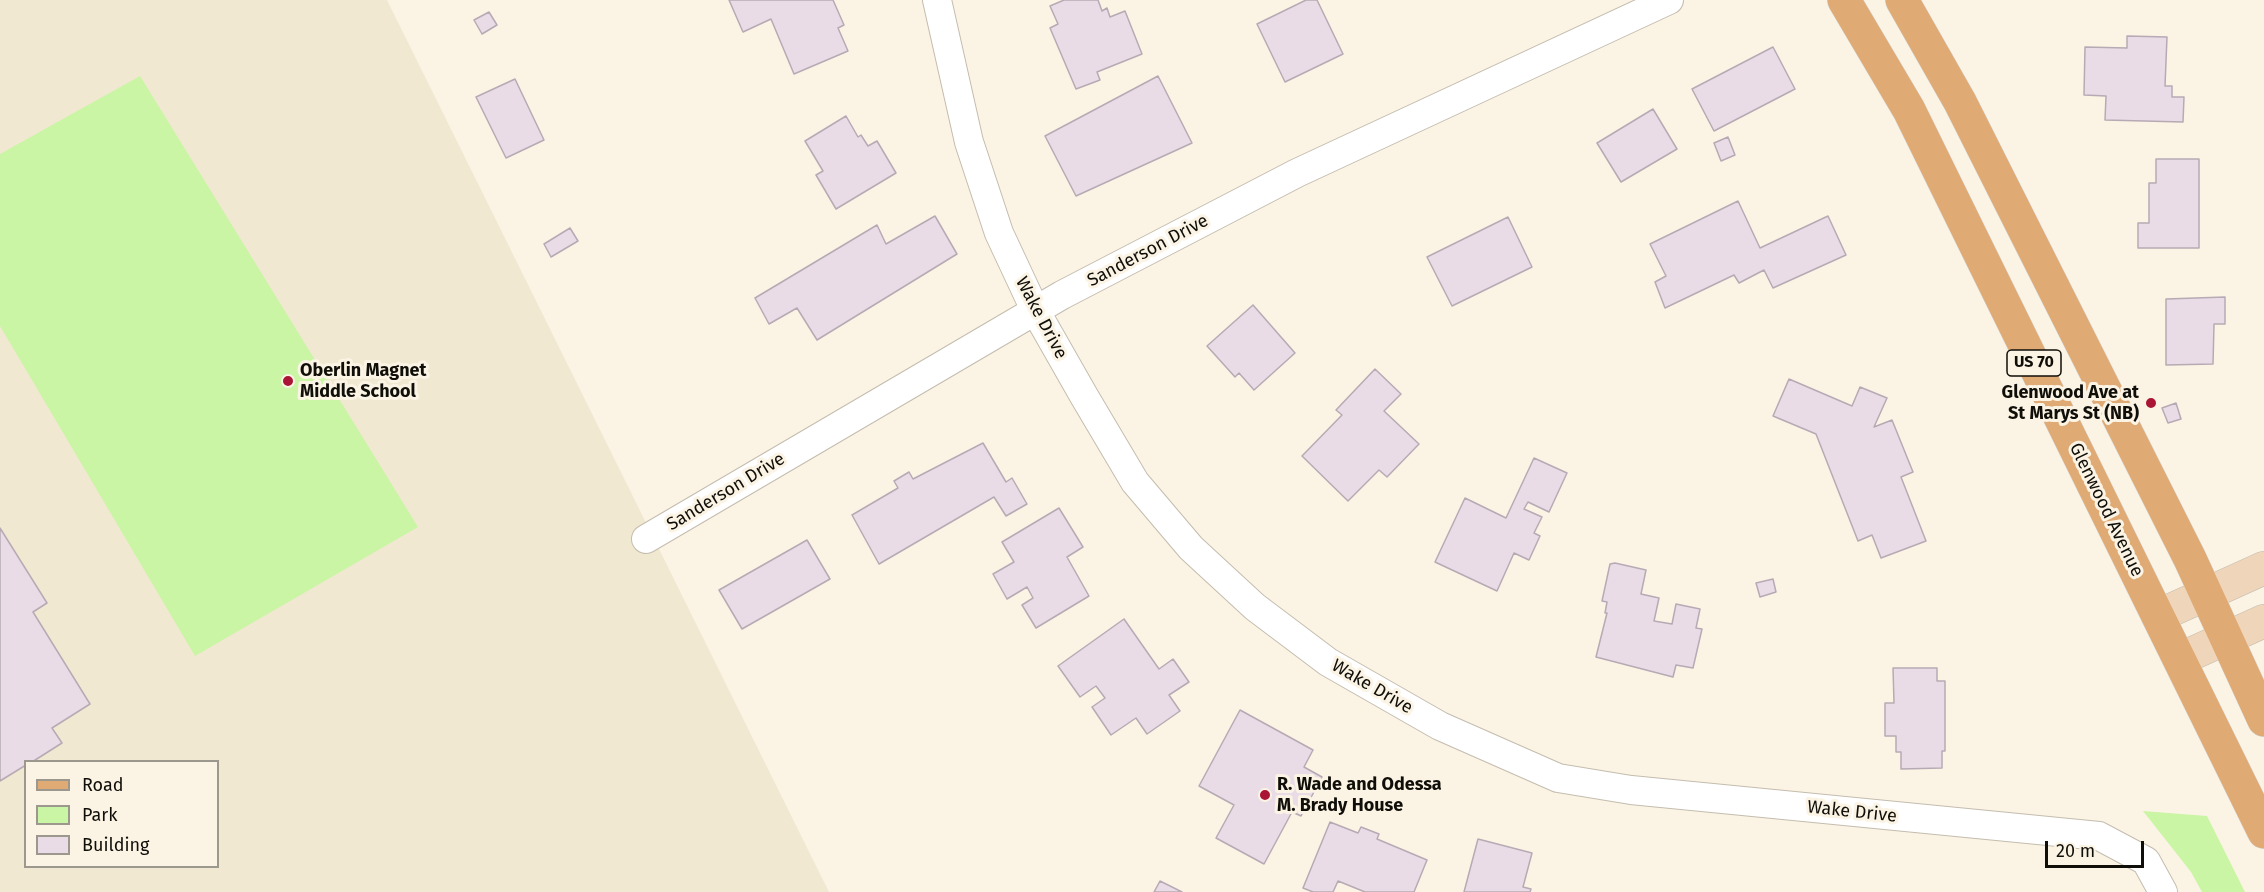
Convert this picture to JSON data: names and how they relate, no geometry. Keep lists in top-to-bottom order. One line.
{"streets":{"main road":["US 70","Glenwood Avenue"],"street":["Sanderson Drive","Wake Drive"]},"crossings":[["Sanderson Drive","Wake Drive"]],"places":["Oberlin Magnet Middle School","Glenwood Ave at St Marys St (NB)","R. Wade and Odessa M. Brady House"],"legend":["Road","Park","Building"],"scale_bar":"20 m"}
